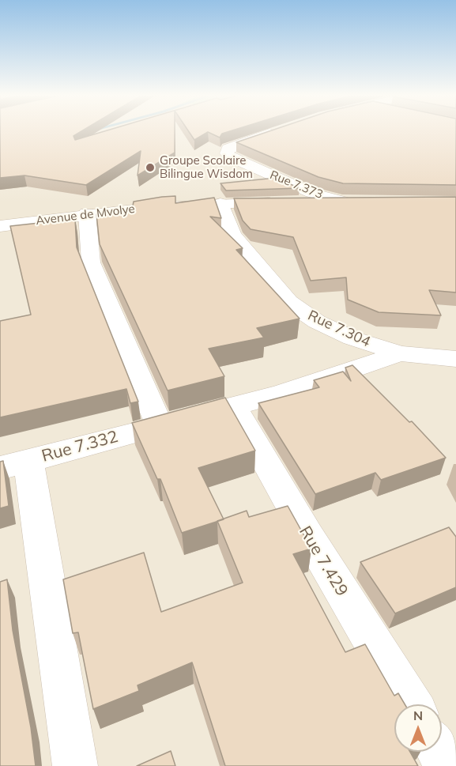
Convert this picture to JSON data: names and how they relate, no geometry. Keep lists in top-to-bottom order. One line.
{"streets":{"street":["Rue 7.373","Avenue de Mvolye","Rue 7.304","Rue 7.332","Rue 7.429"]},"crossings":[["Rue 7.373","Avenue de Mvolye"],["Avenue de Mvolye","Rue 7.304"],["Rue 7.304","Rue 7.332"],["Rue 7.332","Rue 7.429"]],"places":["Groupe Scolaire Bilingue Wisdom"],"north":"top"}
